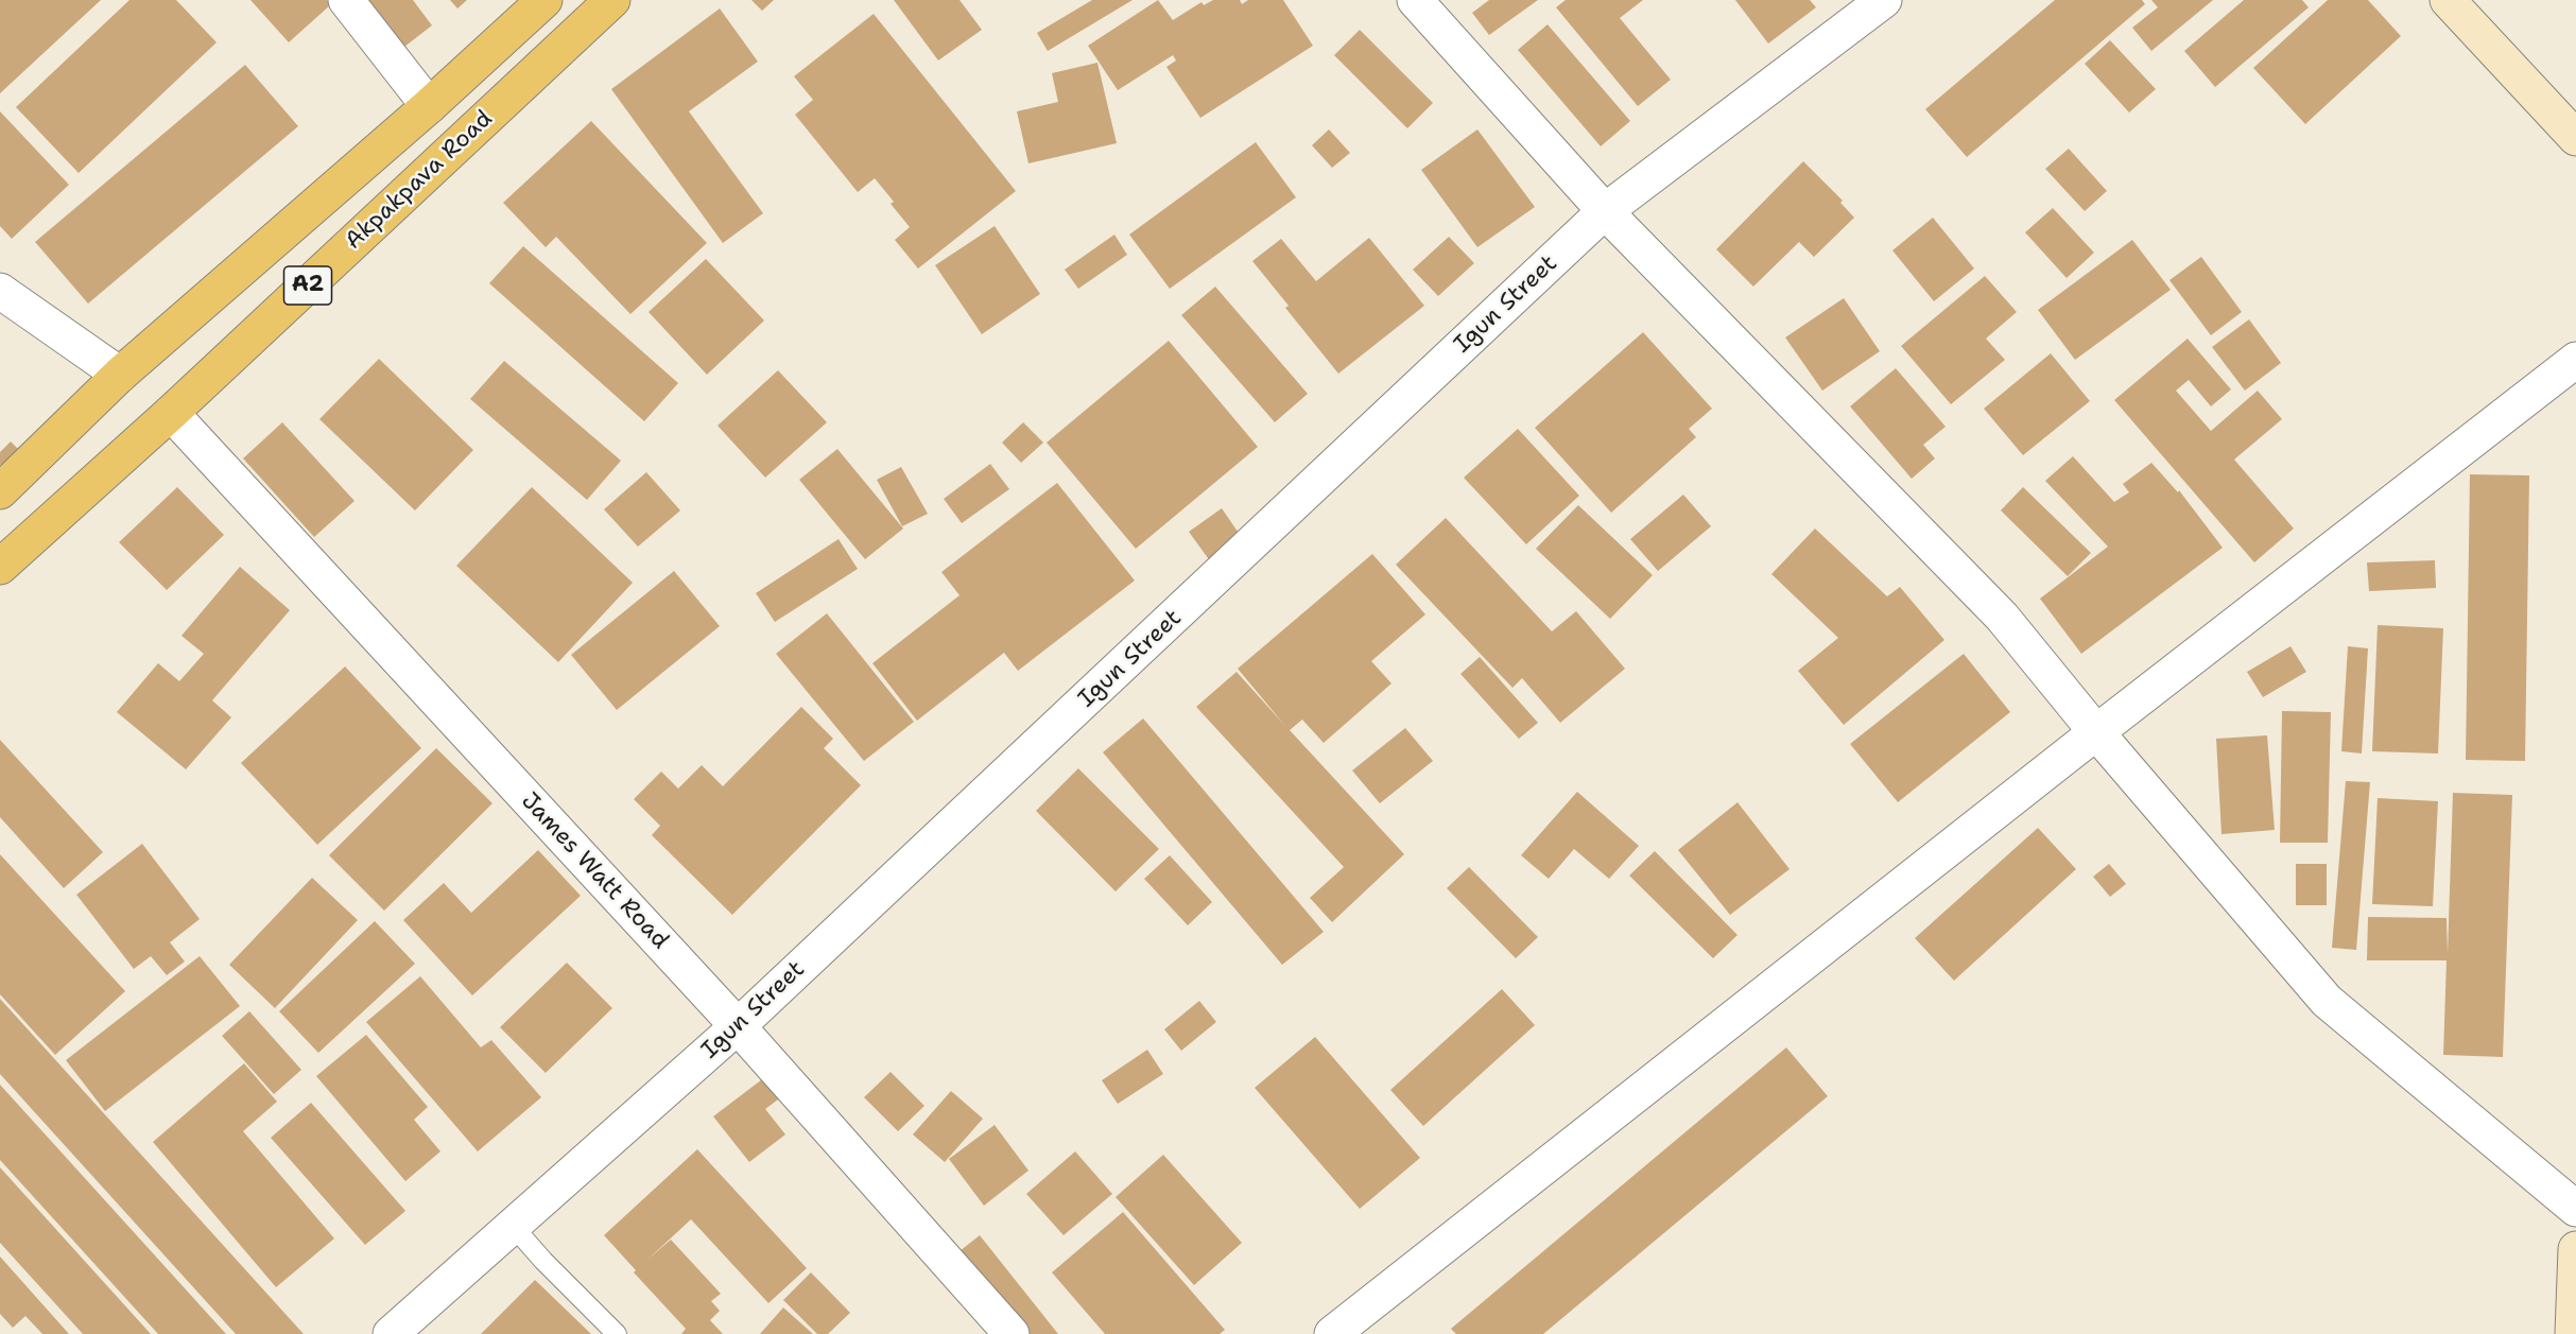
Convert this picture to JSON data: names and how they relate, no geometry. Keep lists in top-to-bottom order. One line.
{"streets":{"highway":["Akpakpava Road","A2"],"street":["Igun Street","James Watt Road"]},"crossings":[["Akpakpava Road","James Watt Road"],["Igun Street","James Watt Road"]]}
